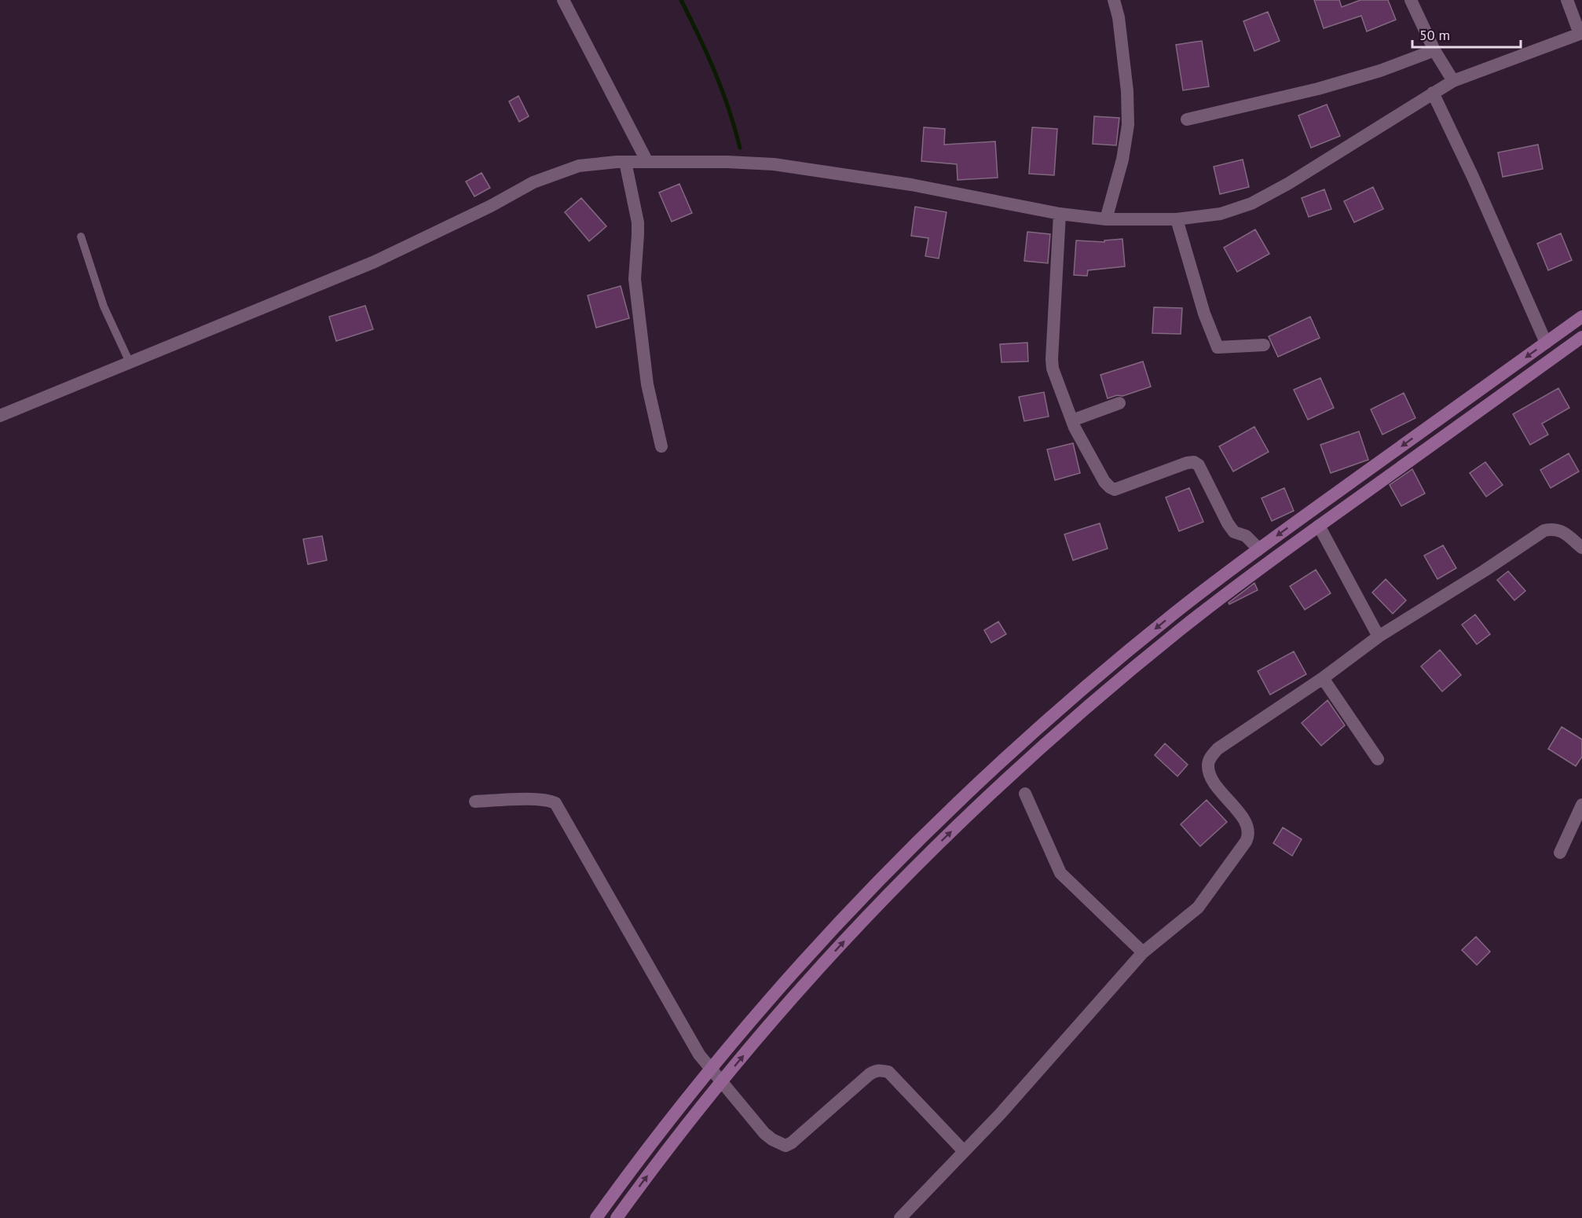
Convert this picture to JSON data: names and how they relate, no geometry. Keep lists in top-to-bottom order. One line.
{"scale_bar":"50 m"}
